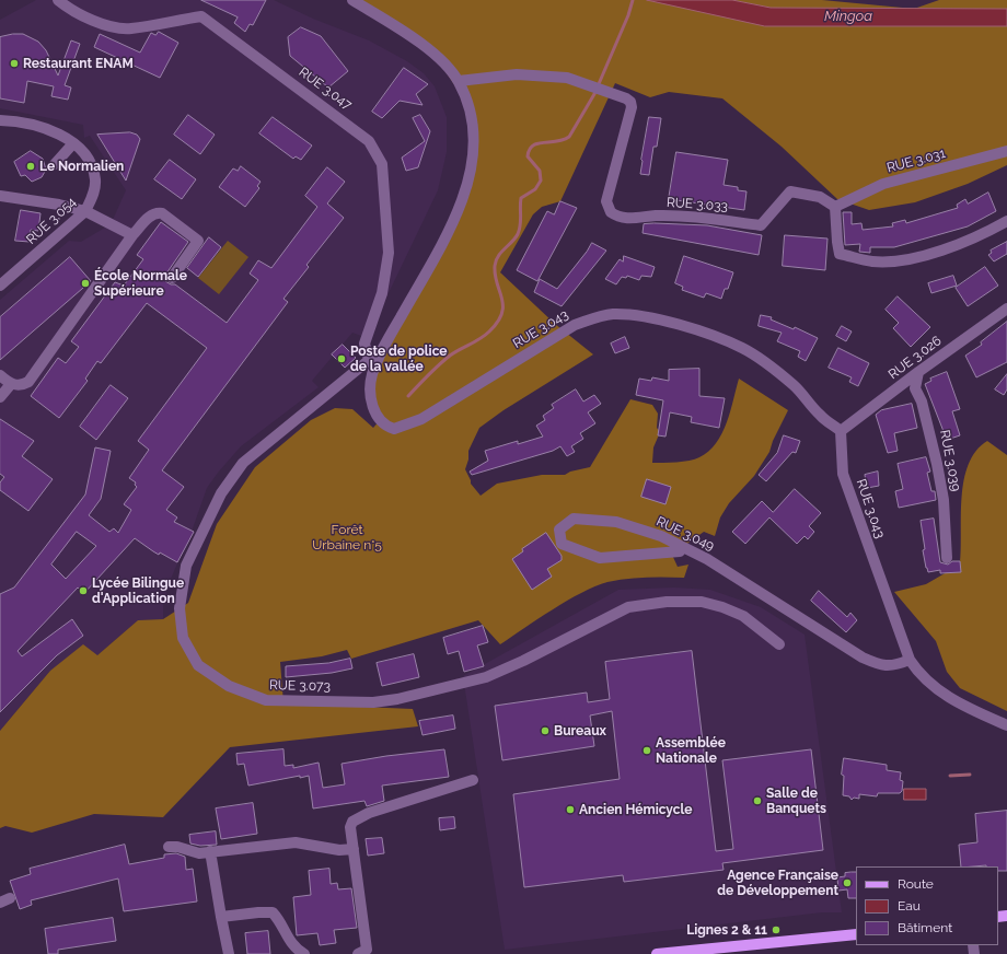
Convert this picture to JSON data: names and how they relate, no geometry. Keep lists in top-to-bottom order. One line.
{"streets":{"street":["RUE 3.047","RUE 3.031","RUE 3.033","RUE 3.054","RUE 3.043","RUE 3.026","RUE 3.039","RUE 3.049","RUE 3.073"]},"crossings":[["RUE 3.047","RUE 3.073"],["RUE 3.031","RUE 3.033"],["RUE 3.033","RUE 3.043"],["RUE 3.043","RUE 3.026"],["RUE 3.043","RUE 3.049"],["RUE 3.043","RUE 3.073"],["RUE 3.026","RUE 3.039"]],"water":["Mingoa"],"parks":["Forêt Urbaine n°5"],"places":["Restaurant ENAM","Le Normalien","École Normale Supérieure","Poste de police de la vallée","Lycée Bilingue d'Application","Bureaux","Assemblée Nationale","Salle de Banquets","Ancien Hémicycle","Agence Française de Développement","Lignes 2 & 11"],"legend":["Route","Eau","Bâtiment"]}
